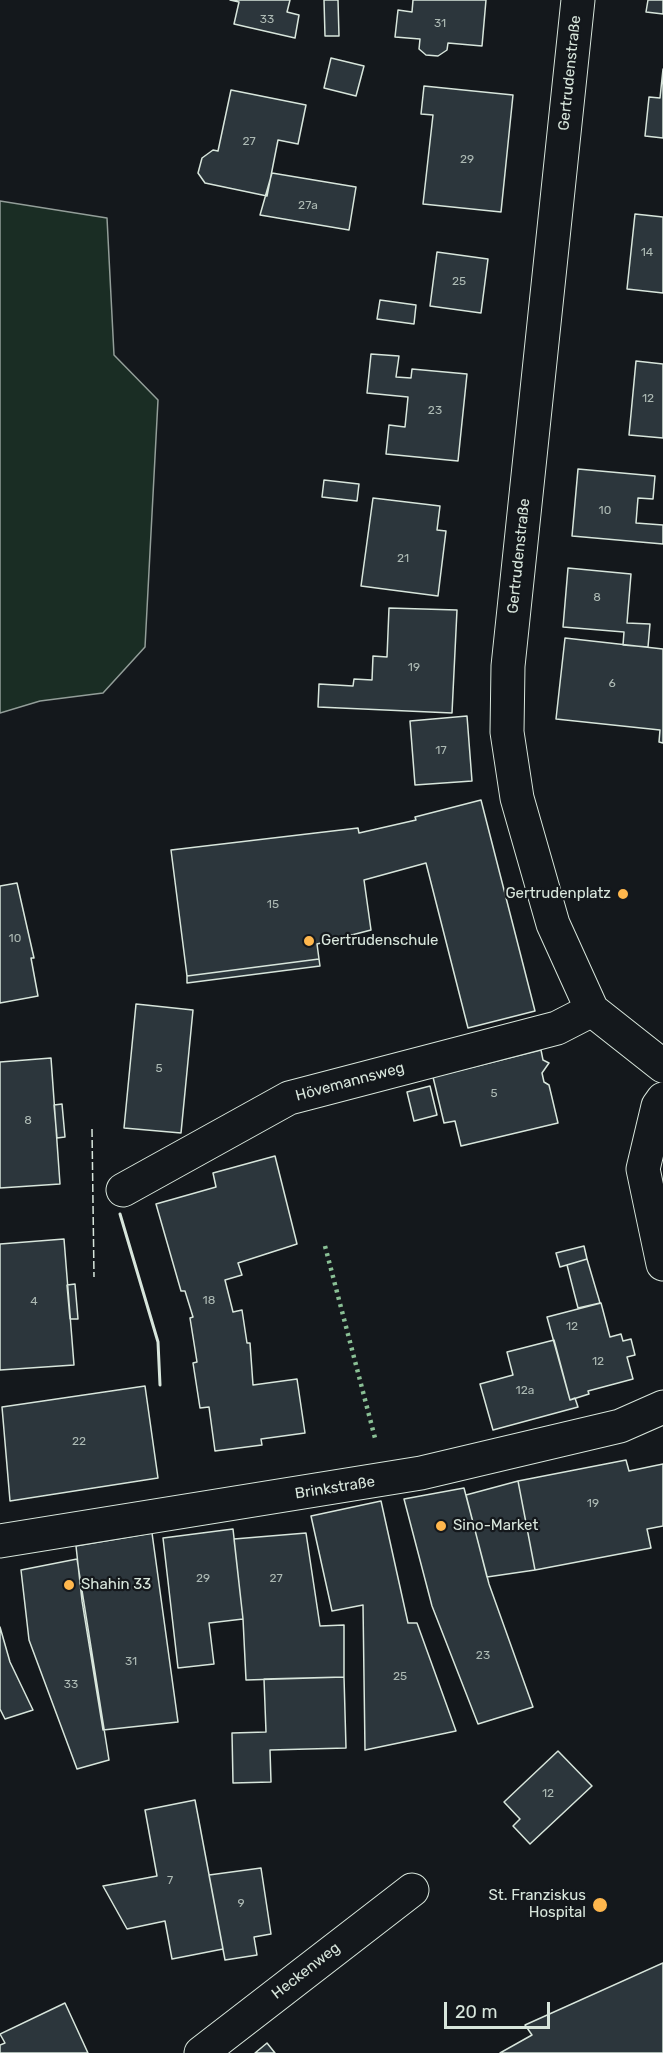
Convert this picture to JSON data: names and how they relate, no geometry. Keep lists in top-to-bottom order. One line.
{"streets":{"street":["Gertrudenstraße","Hövemannsweg","Brinkstraße","Heckenweg"]},"crossings":[["Gertrudenstraße","Hövemannsweg"]],"places":["Gertrudenplatz","Gertrudenschule","Sino-Market","Shahin 33","St. Franziskus Hospital"],"house_numbers":["33","31","27","29","27a","14","25","12","23","10","21","8","19","6","17","15","10","5","5","8","18","4","12","12","12a","22","19","29","27","23","31","25","33","12","7","9"],"scale_bar":"20 m"}
